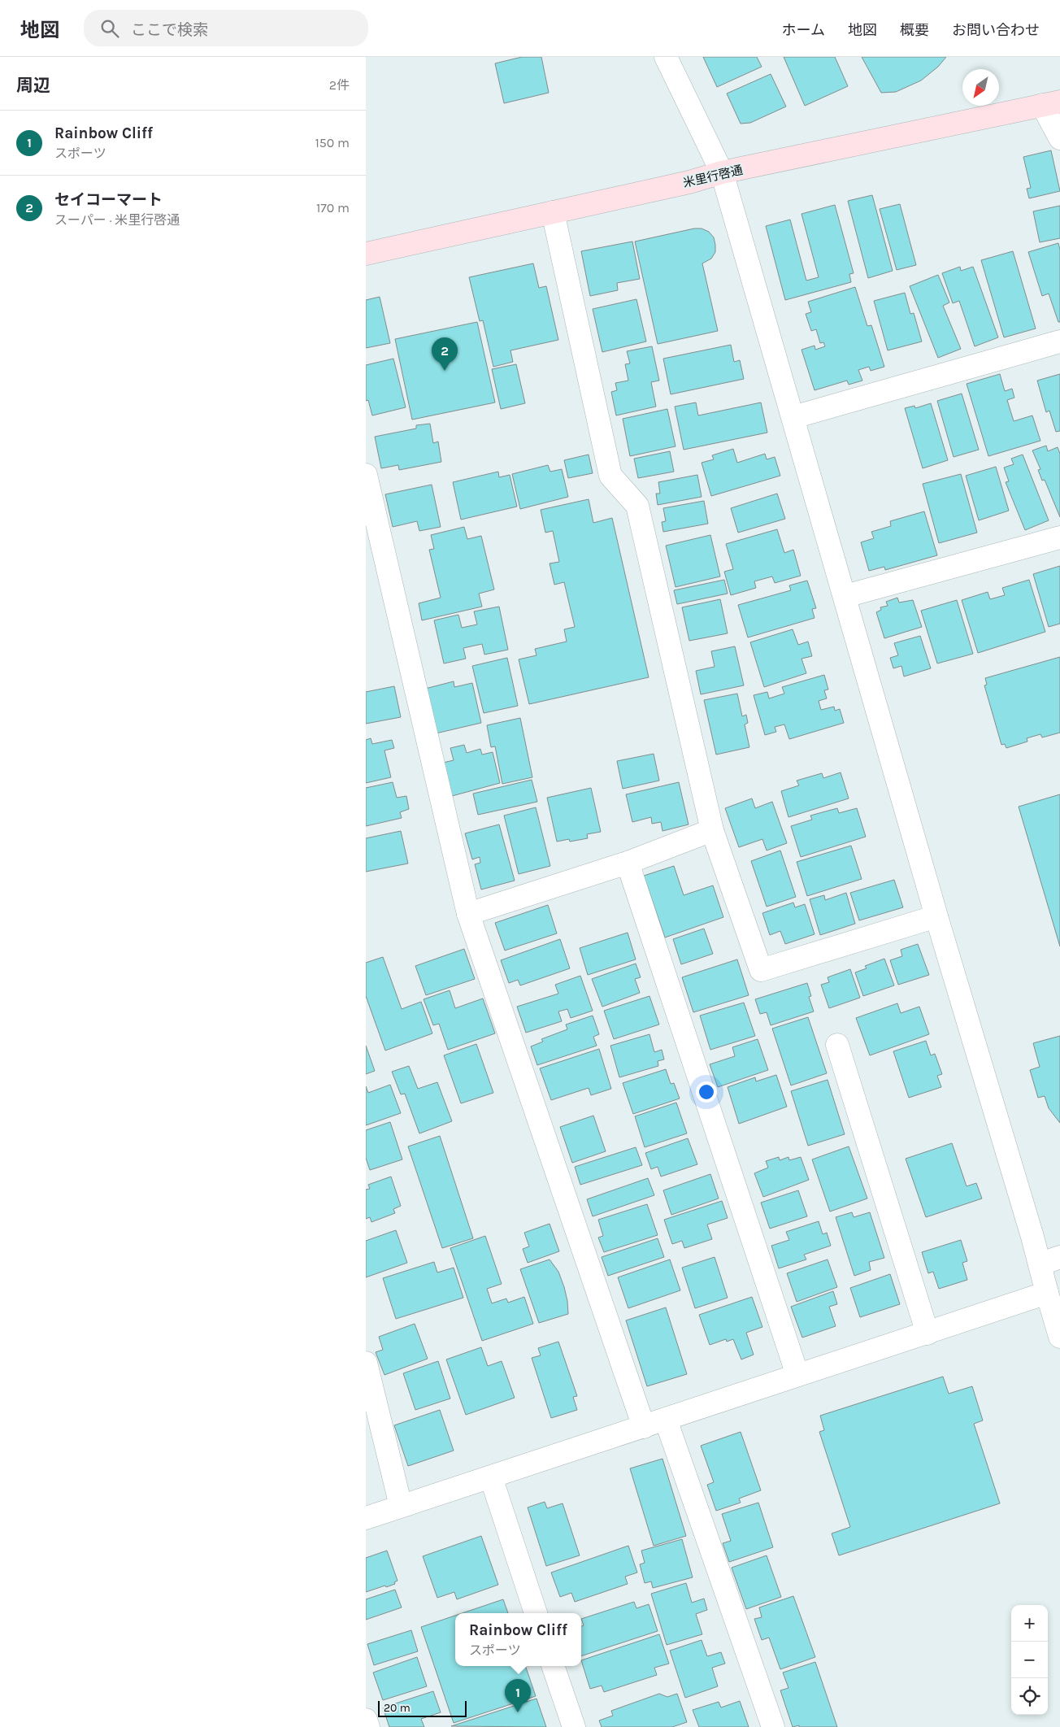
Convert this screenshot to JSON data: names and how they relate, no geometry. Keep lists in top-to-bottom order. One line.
{"streets":{"street":["米里行啓通"]},"scale_bar":"20 m","north":"bottom left","page":{"header":"地図","search":"ここで検索","nav":["ホーム","地図","概要","お問い合わせ"],"heading":["周辺","2件"],"list":[{"mark":"1","name":"Rainbow Cliff","note":"スポーツ","value":"150 m"},{"mark":"2","name":"セイコーマート","note":"スーパー · 米里行啓通","value":"170 m"}],"pins":["2","1"],"map_buttons":["+","−"],"popup":["Rainbow Cliff","スポーツ"],"scale":"20 m"}}
